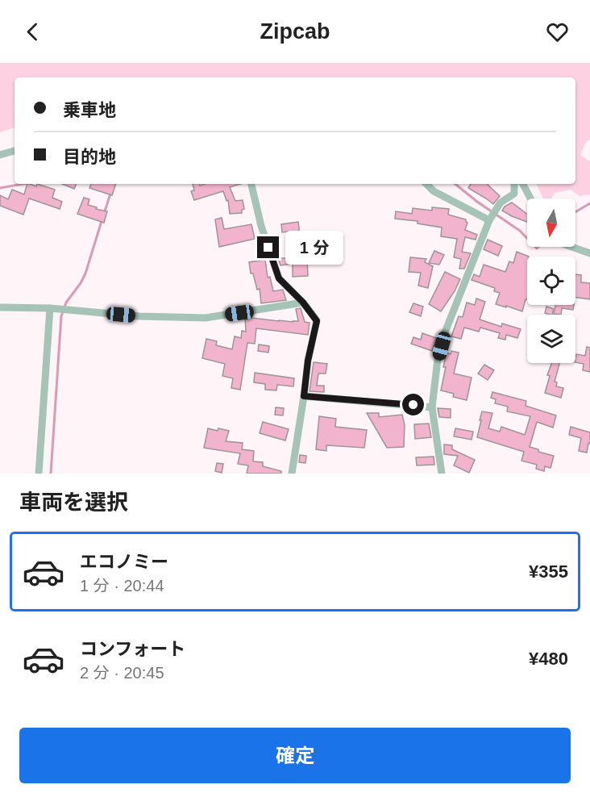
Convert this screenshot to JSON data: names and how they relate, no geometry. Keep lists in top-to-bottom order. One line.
{"north":"bottom","page":{"header":"Zipcab","banner":["乗車地","目的地"],"bubble":"1 分","heading":"車両を選択","list":[{"name":"エコノミー","note":"1 分 · 20:44","value":"¥355"},{"name":"コンフォート","note":"2 分 · 20:45","value":"¥480"}],"buttons":"確定"}}
